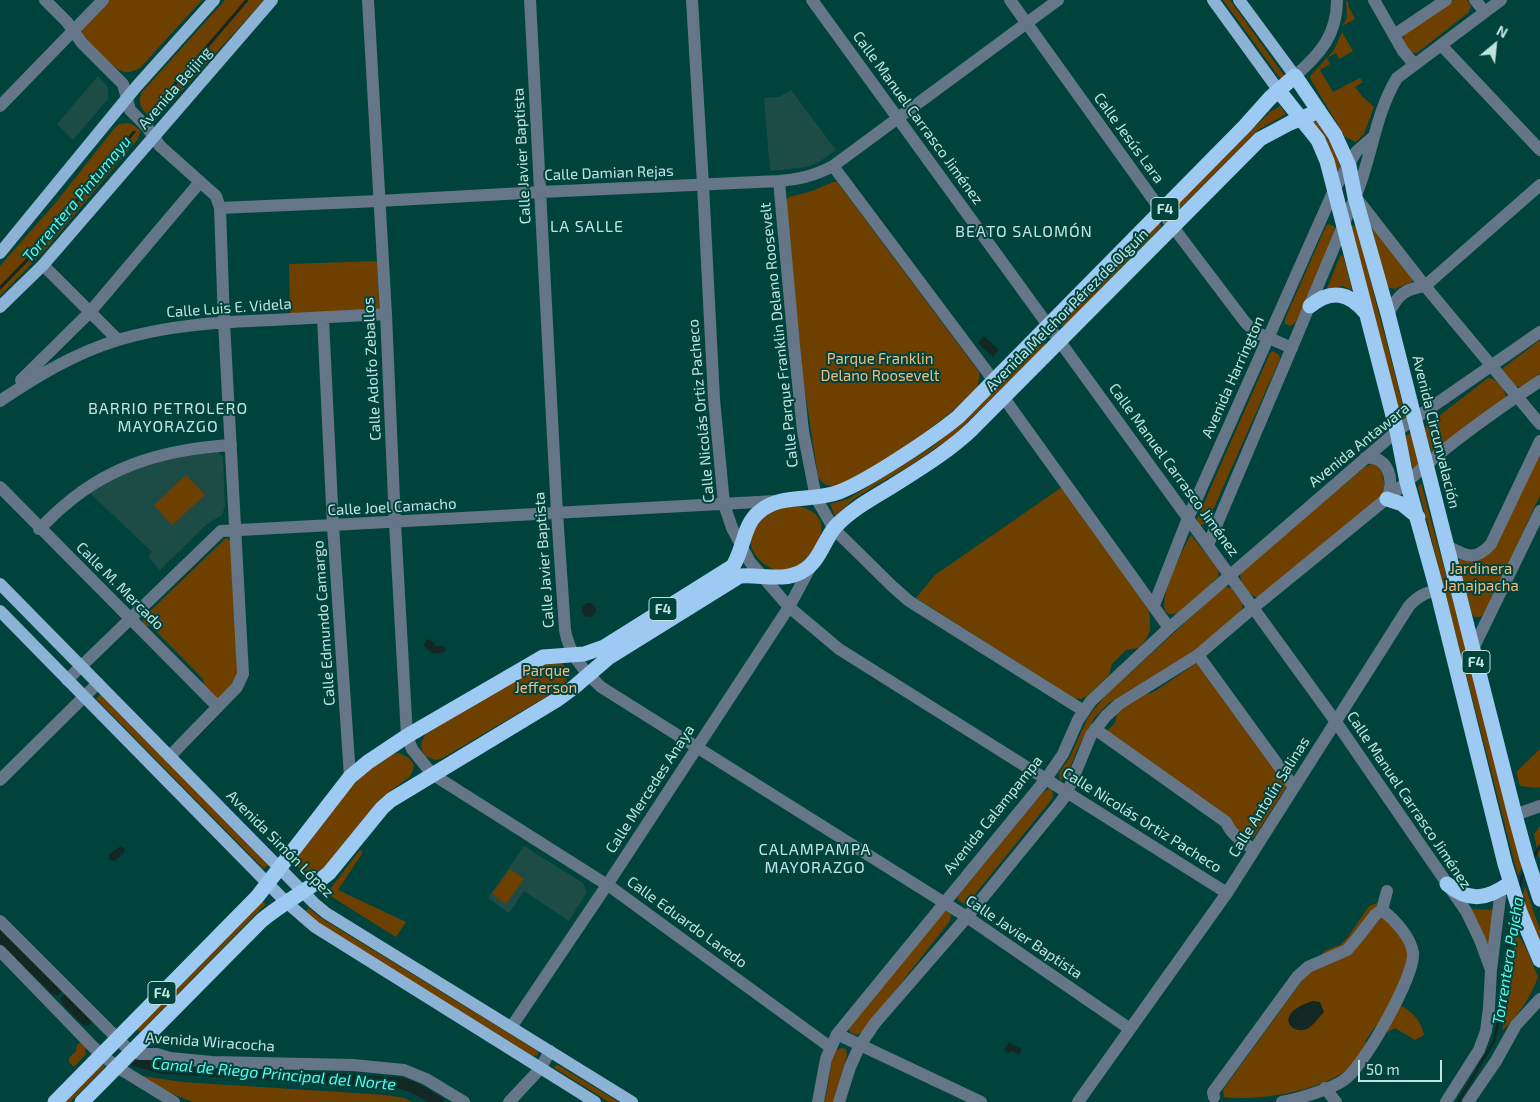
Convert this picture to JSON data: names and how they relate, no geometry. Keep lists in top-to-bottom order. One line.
{"streets":{"highway":["F4","Avenida Melchor Pérez de Olguín","Avenida Circunvalación"],"main road":["Avenida Beijing","Avenida Simón López"],"street":["Calle Manuel Carrasco Jiménez","Calle Jesús Lara","Calle Javier Baptista","Calle Damian Rejas","Calle Luis E. Videla","Calle Parque Franklin Delano Roosevelt","Calle Adolfo Zeballos","Avenida Harrington","Calle Nicolás Ortiz Pacheco","Avenida Antawara","Calle Joel Camacho","Calle M. Mercado","Calle Edmundo Camargo","Calle Mercedes Anaya","Calle Antolín Salinas","Avenida Calampampa","Calle Eduardo Laredo","Avenida Wiracocha"]},"crossings":[["Calle Manuel Carrasco Jiménez","Calle Damian Rejas"],["Calle Manuel Carrasco Jiménez","Avenida Melchor Pérez de Olguín"],["Calle Manuel Carrasco Jiménez","Avenida Harrington"],["Calle Manuel Carrasco Jiménez","Avenida Antawara"],["Calle Manuel Carrasco Jiménez","Calle Antolín Salinas"],["Calle Manuel Carrasco Jiménez","Avenida Calampampa"],["Calle Jesús Lara","Calle Damian Rejas"],["Calle Jesús Lara","Avenida Melchor Pérez de Olguín"],["Calle Jesús Lara","Avenida Harrington"],["Calle Javier Baptista","Calle Damian Rejas"],["Calle Javier Baptista","F4"],["Calle Javier Baptista","Calle Joel Camacho"],["Calle Javier Baptista","Calle Mercedes Anaya"],["Calle Javier Baptista","Calle Antolín Salinas"],["Calle Javier Baptista","Avenida Calampampa"],["Calle Damian Rejas","Calle Parque Franklin Delano Roosevelt"],["Calle Damian Rejas","Calle Adolfo Zeballos"],["Calle Damian Rejas","Calle Nicolás Ortiz Pacheco"],["F4","Avenida Melchor Pérez de Olguín"],["F4","Calle Parque Franklin Delano Roosevelt"],["F4","Calle Adolfo Zeballos"],["F4","Avenida Harrington"],["F4","Calle Nicolás Ortiz Pacheco"],["F4","Avenida Antawara"],["F4","Calle Joel Camacho"],["F4","Calle Edmundo Camargo"],["F4","Calle Mercedes Anaya"],["F4","Calle Antolín Salinas"],["F4","Avenida Simón López"],["F4","Calle Eduardo Laredo"],["F4","Avenida Wiracocha"],["Calle Luis E. Videla","Calle Adolfo Zeballos"],["Calle Luis E. Videla","Calle Edmundo Camargo"],["Avenida Melchor Pérez de Olguín","Calle Parque Franklin Delano Roosevelt"],["Avenida Melchor Pérez de Olguín","Calle Nicolás Ortiz Pacheco"],["Avenida Melchor Pérez de Olguín","Avenida Circunvalación"],["Avenida Melchor Pérez de Olguín","Calle Joel Camacho"],["Avenida Melchor Pérez de Olguín","Calle Mercedes Anaya"],["Calle Parque Franklin Delano Roosevelt","Calle Nicolás Ortiz Pacheco"],["Calle Parque Franklin Delano Roosevelt","Calle Joel Camacho"],["Calle Parque Franklin Delano Roosevelt","Calle Mercedes Anaya"],["Calle Parque Franklin Delano Roosevelt","Avenida Calampampa"],["Calle Adolfo Zeballos","Calle Joel Camacho"],["Calle Adolfo Zeballos","Calle Eduardo Laredo"],["Avenida Harrington","Avenida Circunvalación"],["Calle Nicolás Ortiz Pacheco","Calle Joel Camacho"],["Calle Nicolás Ortiz Pacheco","Calle Mercedes Anaya"],["Calle Nicolás Ortiz Pacheco","Calle Antolín Salinas"],["Calle Nicolás Ortiz Pacheco","Avenida Calampampa"],["Avenida Circunvalación","Avenida Antawara"],["Avenida Antawara","Avenida Calampampa"],["Calle Joel Camacho","Calle M. Mercado"],["Calle Joel Camacho","Calle Edmundo Camargo"],["Calle Joel Camacho","Calle Mercedes Anaya"],["Calle Joel Camacho","Avenida Simón López"],["Calle Mercedes Anaya","Avenida Simón López"],["Calle Mercedes Anaya","Calle Eduardo Laredo"],["Avenida Calampampa","Calle Eduardo Laredo"]],"districts":["LA SALLE","BEATO SALOMÓN","BARRIO PETROLERO MAYORAZGO","CALAMPAMPA MAYORAZGO"],"water":["Torrentera Pintumayu","Torrentera Pajcha","Canal de Riego Principal del Norte"],"parks":["Parque Franklin Delano Roosevelt","Jardinera Janajpacha","Parque Jefferson"],"scale_bar":"50 m","north":"top right"}
